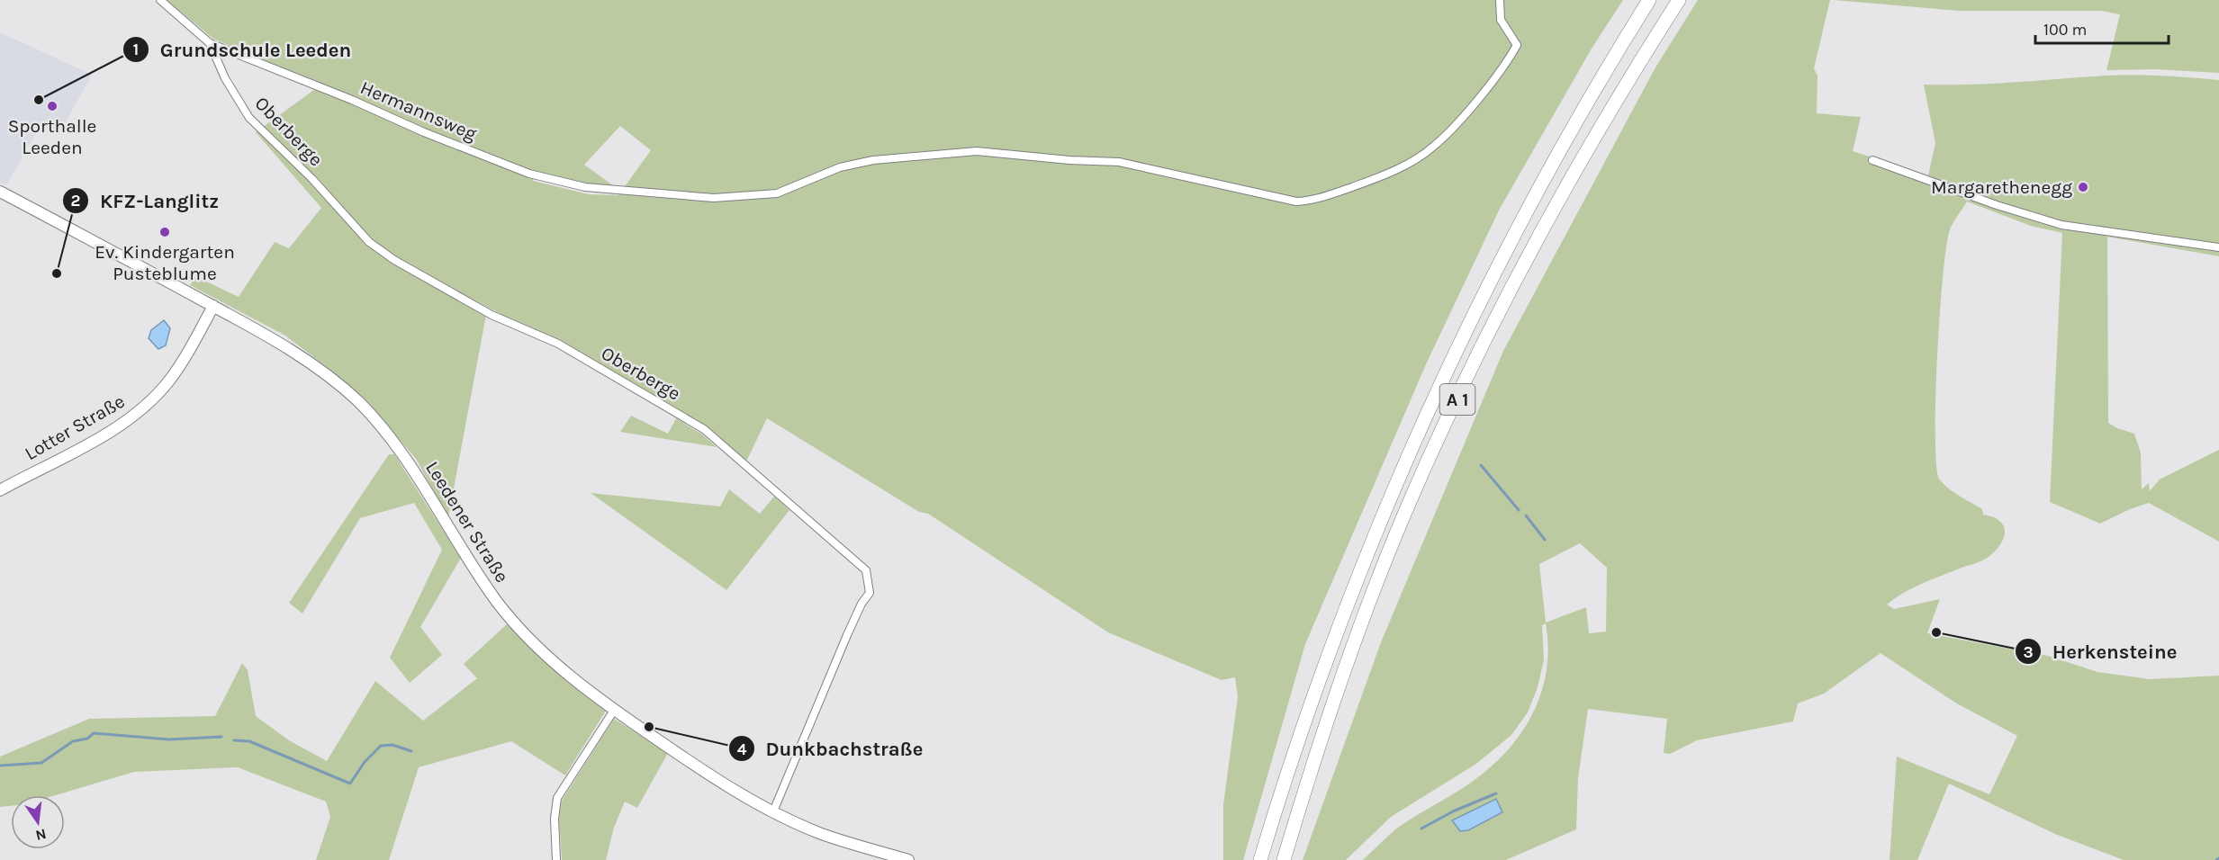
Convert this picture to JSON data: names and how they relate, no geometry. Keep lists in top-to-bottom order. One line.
{"streets":{"highway":["A 1"],"street":["Hermannsweg","Oberberge","Lotter Straße","Leedener Straße"]},"crossings":[["Hermannsweg","Oberberge"],["Oberberge","Leedener Straße"],["Lotter Straße","Leedener Straße"]],"places":["Grundschule Leeden","Sporthalle Leeden","Margarethenegg","Ev. Kindergarten Pusteblume","KFZ-Langlitz","Herkensteine","Dunkbachstraße"],"scale_bar":"100 m","north":"bottom"}
